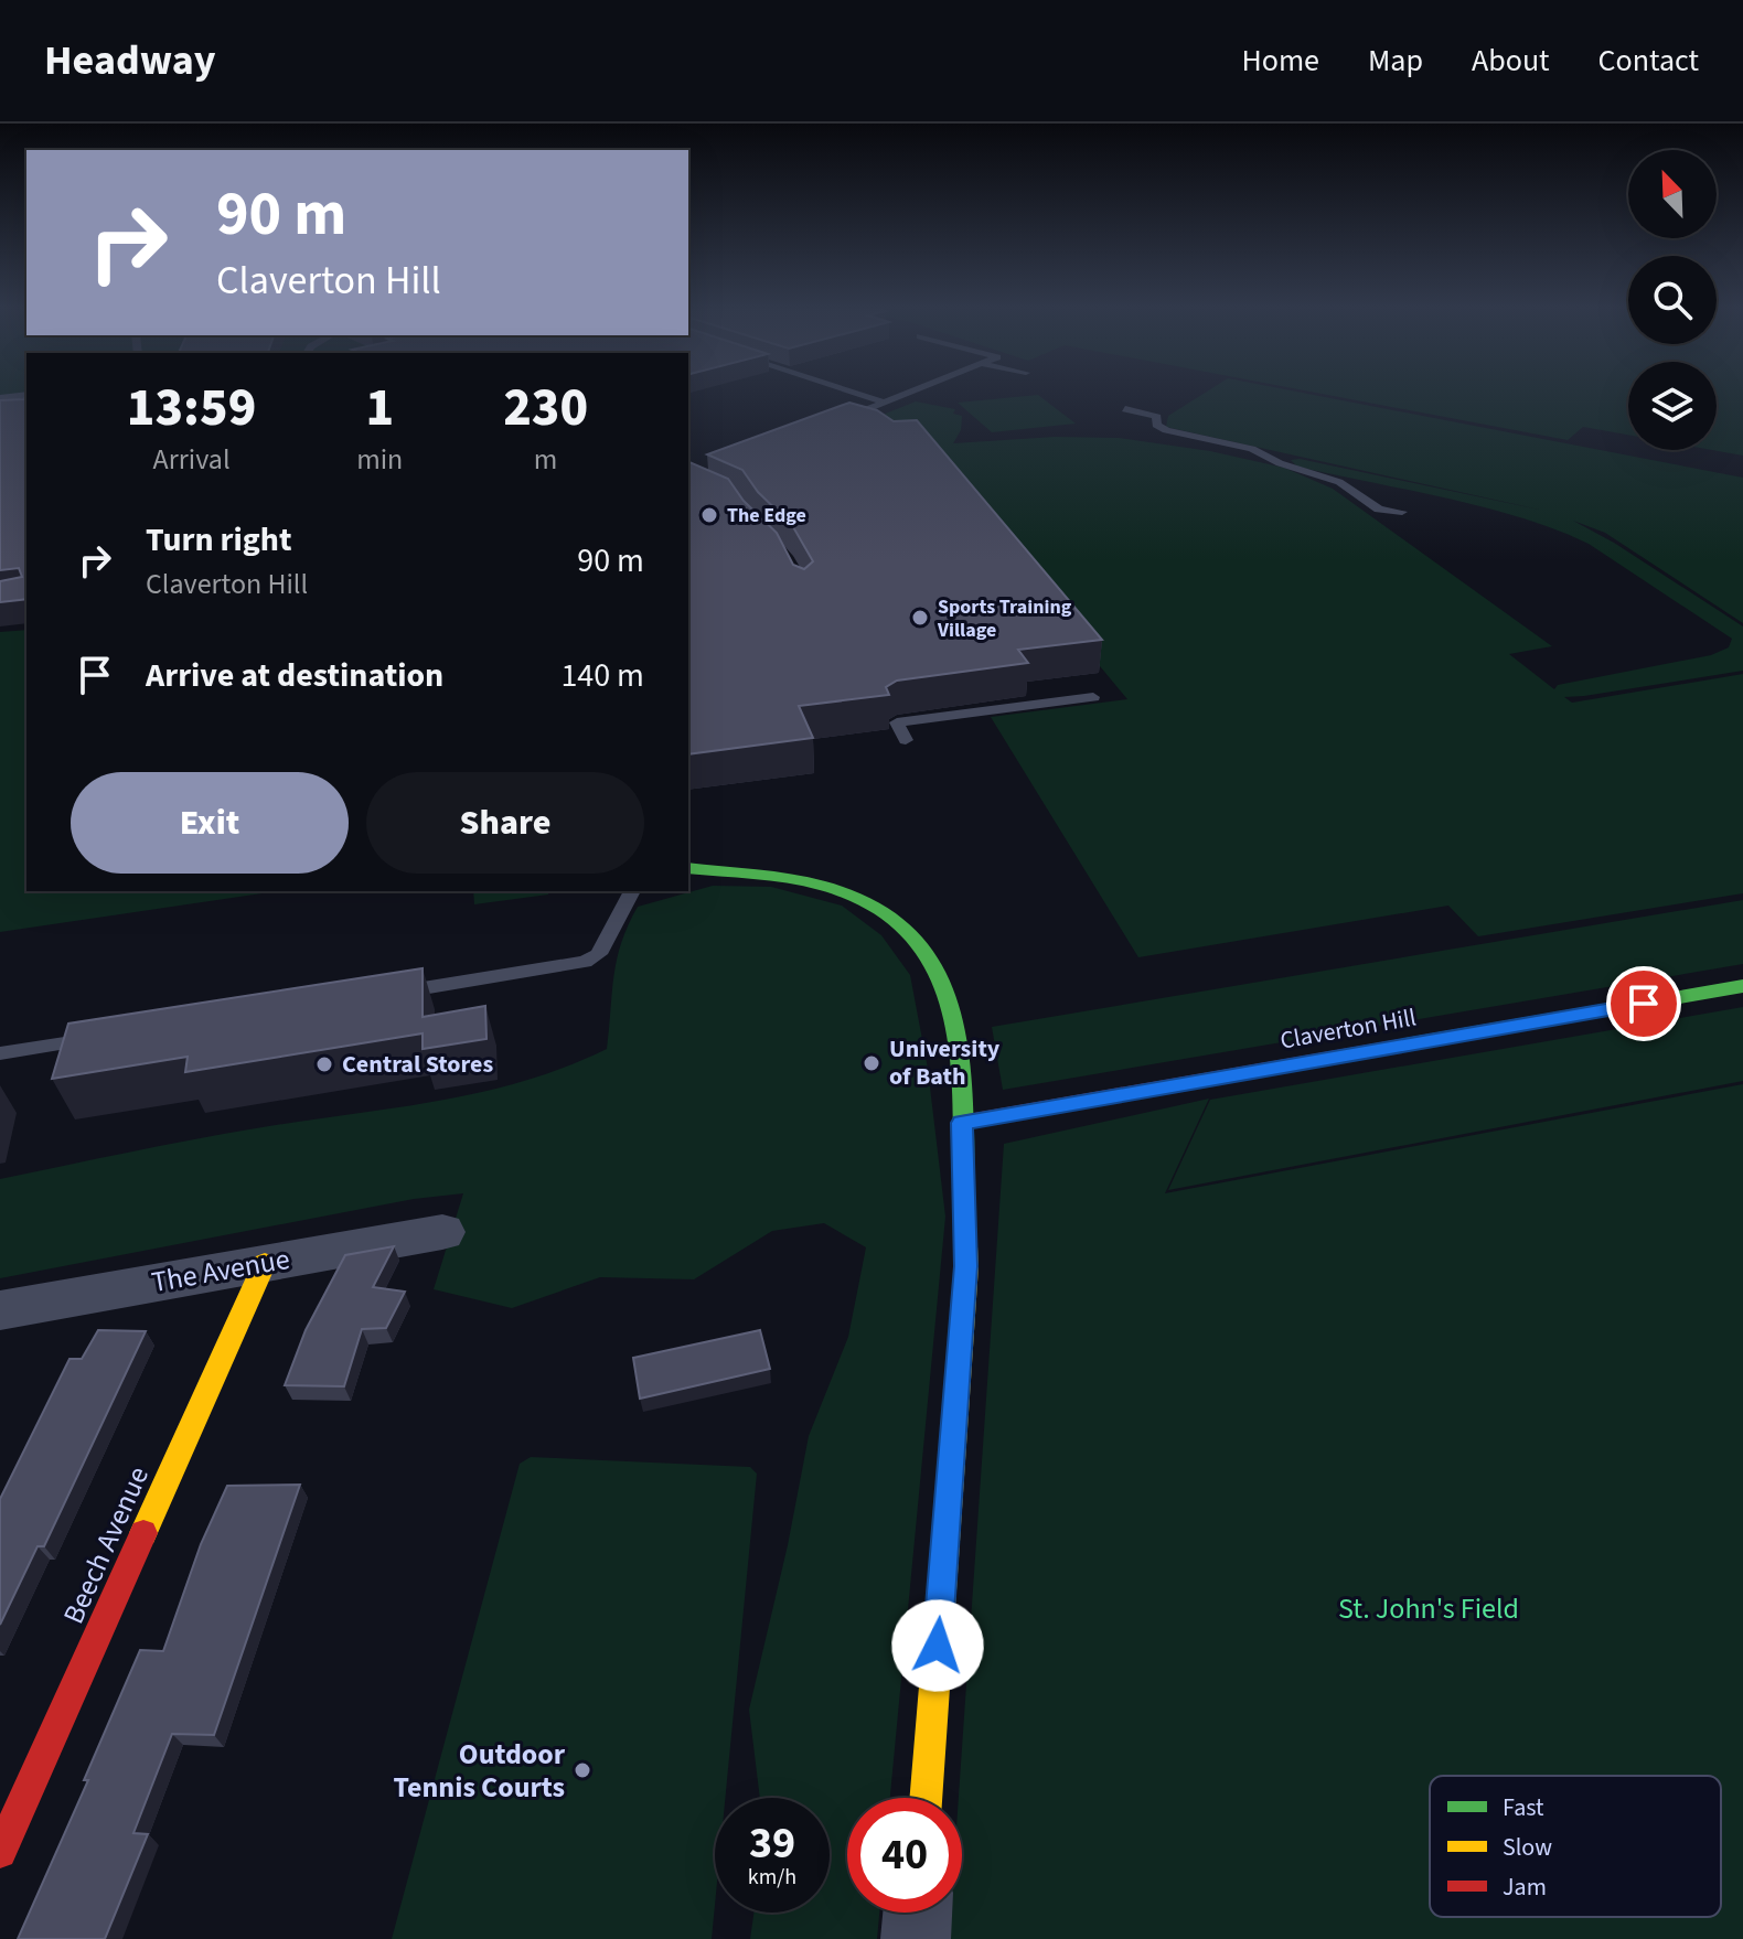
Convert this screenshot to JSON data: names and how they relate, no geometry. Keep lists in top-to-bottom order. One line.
{"streets":{"street":["Claverton Hill","The Avenue","Beech Avenue"]},"crossings":[["The Avenue","Beech Avenue"]],"parks":["St. John's Field"],"places":["The Edge","Sports Training Village","University of Bath","Central Stores","Outdoor Tennis Courts"],"legend":["Fast","Slow","Jam"],"north":"top left","page":{"header":"Headway","nav":["Home","Map","About","Contact"],"turn":["90 m","Claverton Hill"],"eta":["13:59","Arrival","1","min","230","m"],"list":[{"name":"Turn right","note":"Claverton Hill","value":"90 m"},{"name":"Arrive at destination","value":"140 m"}],"buttons":["Exit","Share"],"speed":"39 km/h","limit":"40"}}
